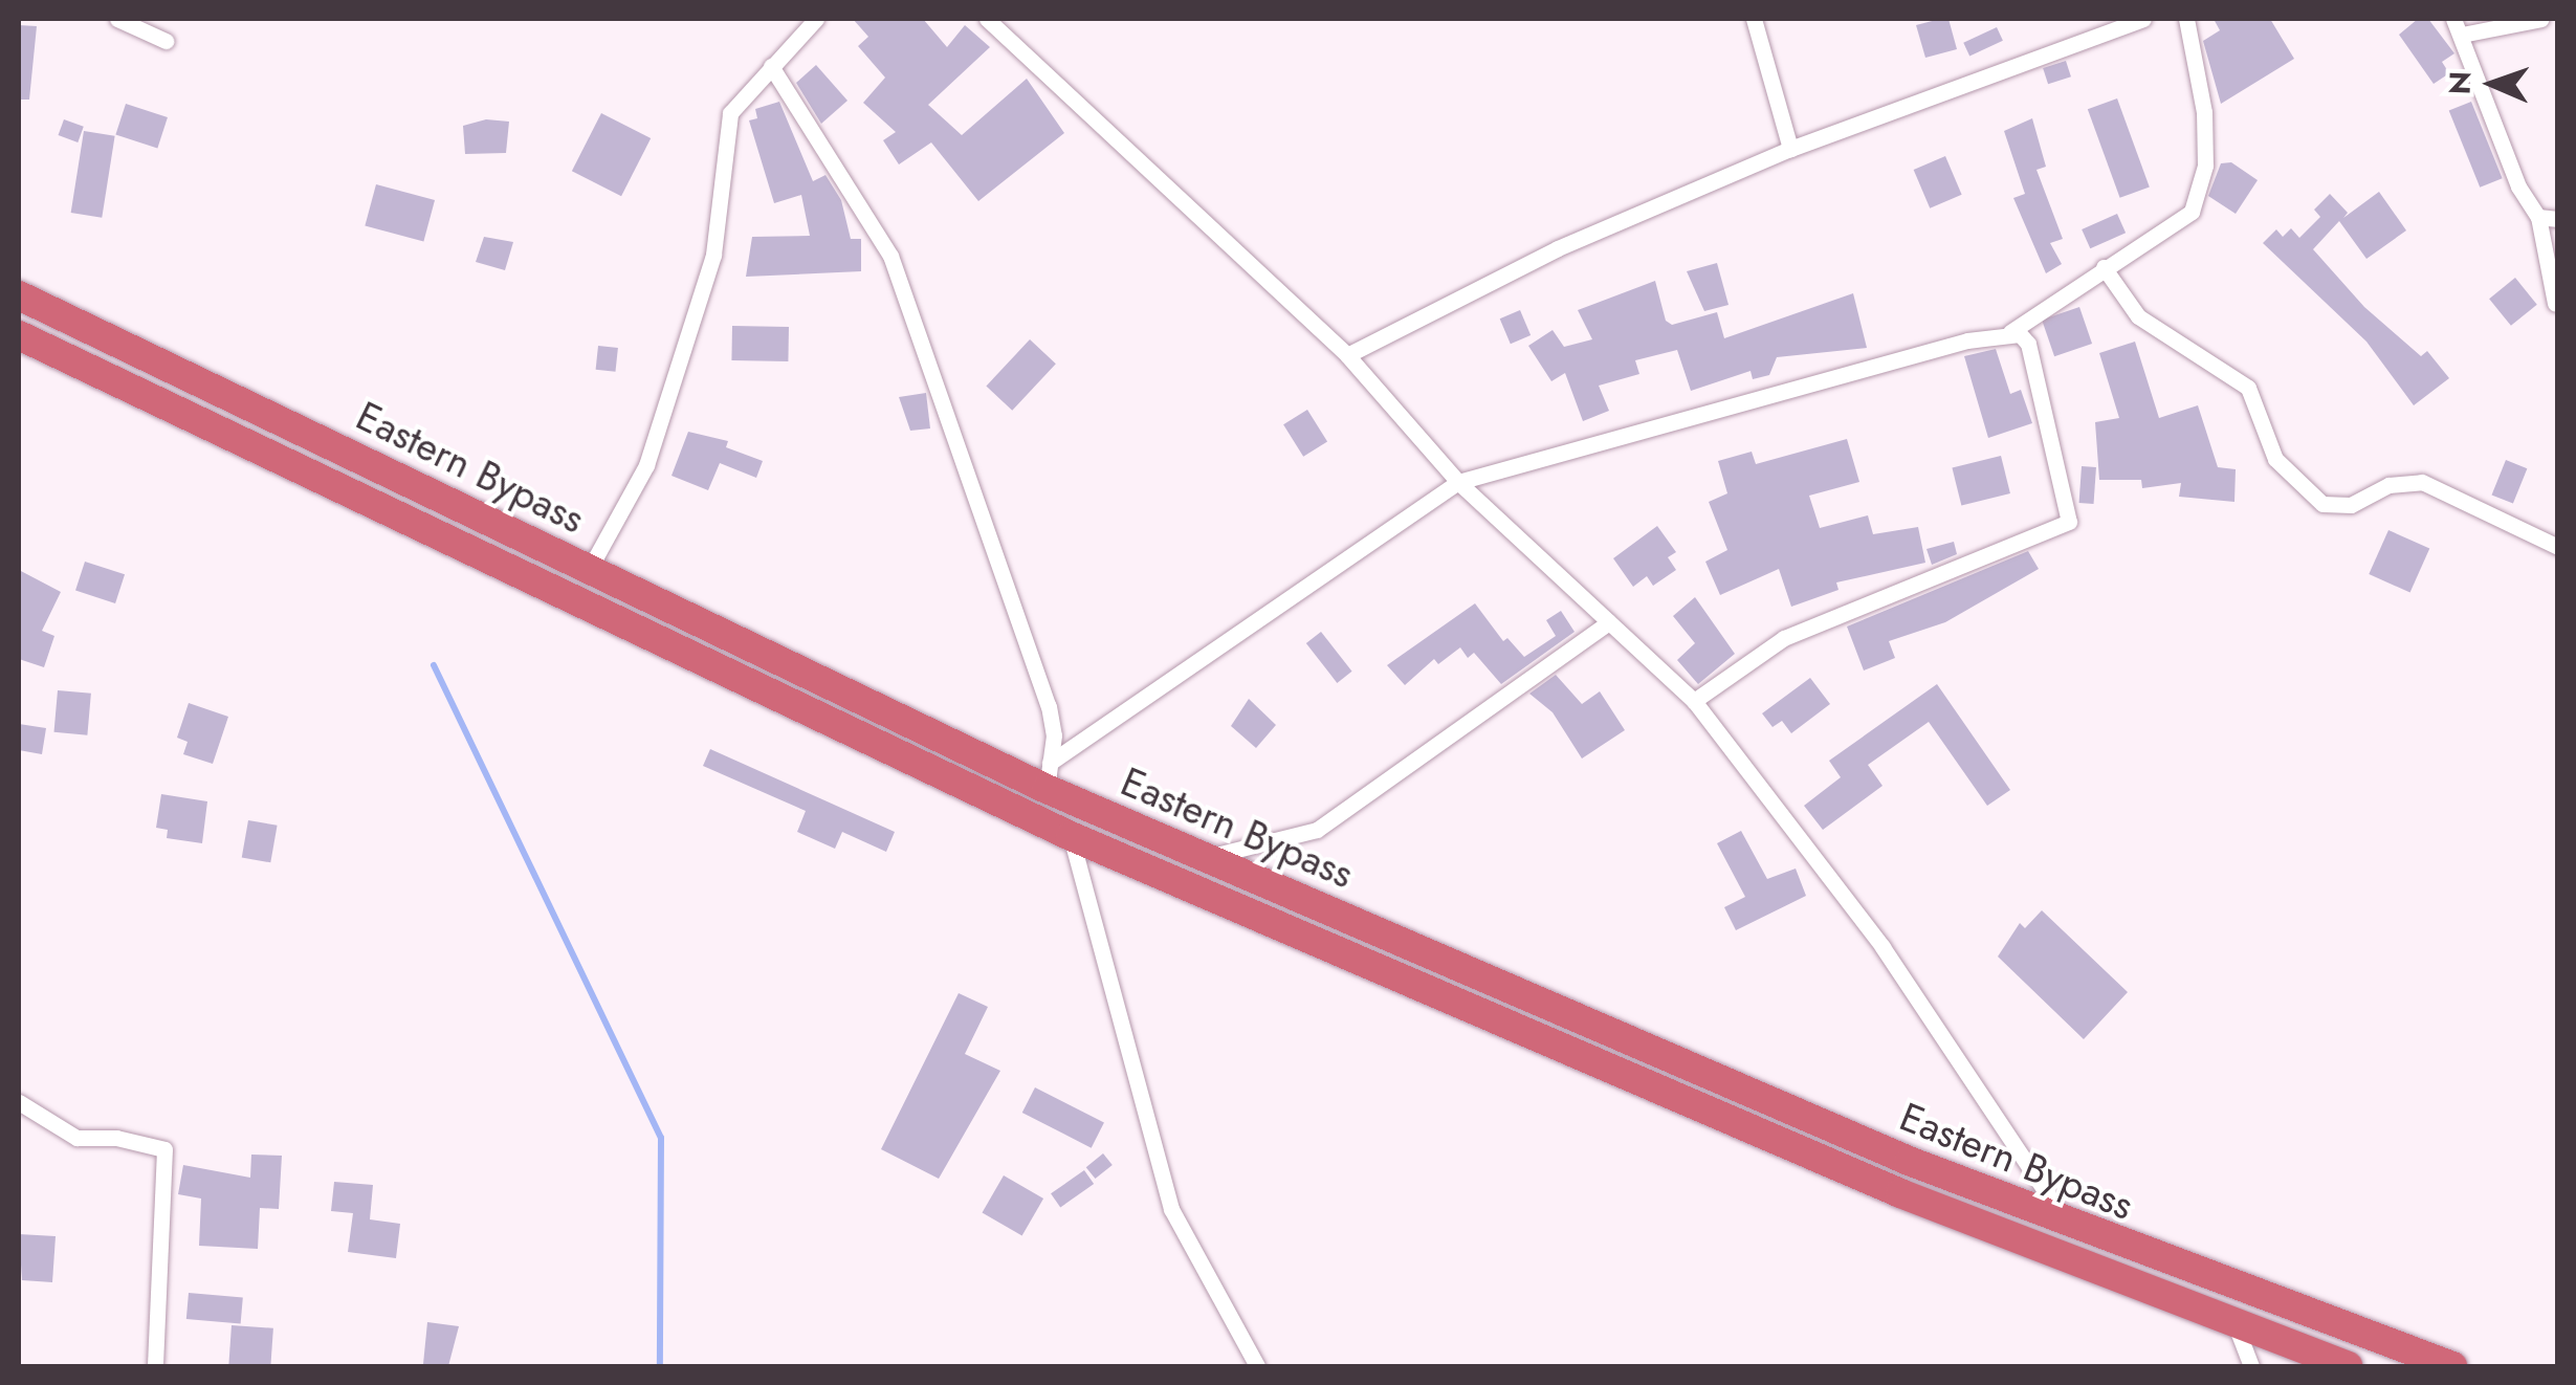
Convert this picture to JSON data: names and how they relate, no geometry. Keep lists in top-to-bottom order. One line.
{"streets":{"highway":["Eastern Bypass"]},"north":"left"}
